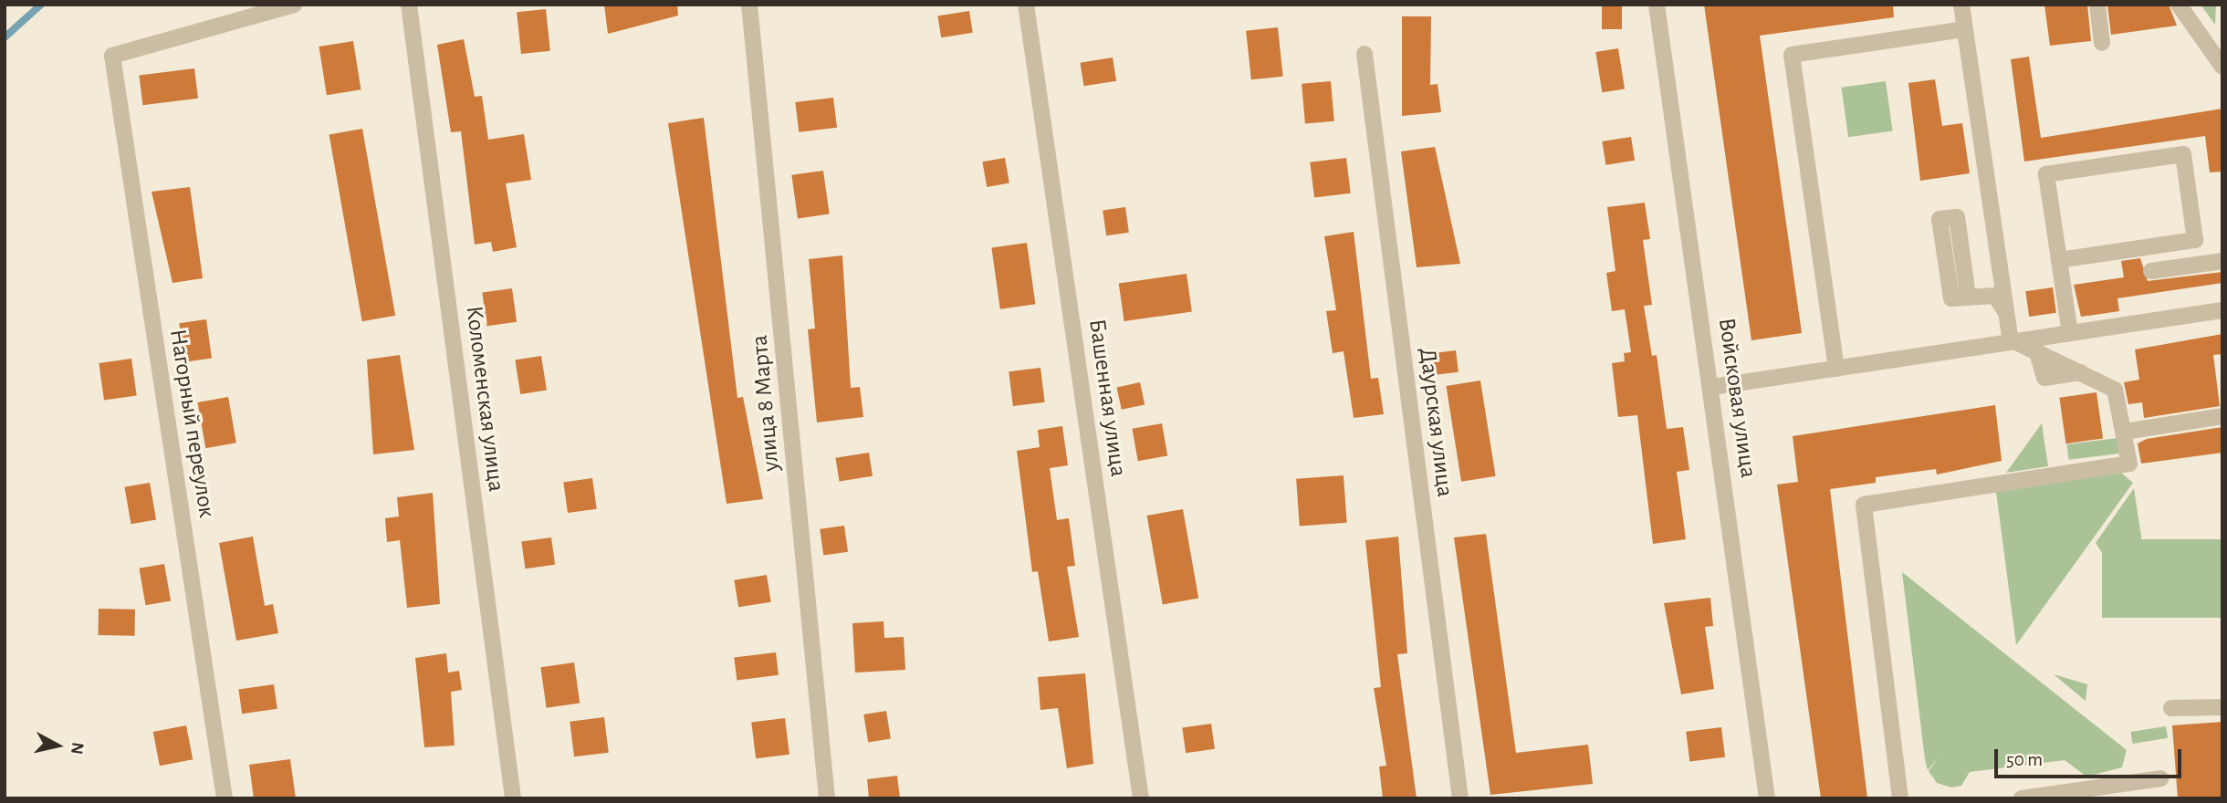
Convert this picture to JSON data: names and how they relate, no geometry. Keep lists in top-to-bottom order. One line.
{"streets":{"street":["Башенная улица","Войсковая улица","Коломенская улица","улица 8 Марта","Даурская улица","Нагорный переулок"]},"scale_bar":"50 m","north":"right"}
